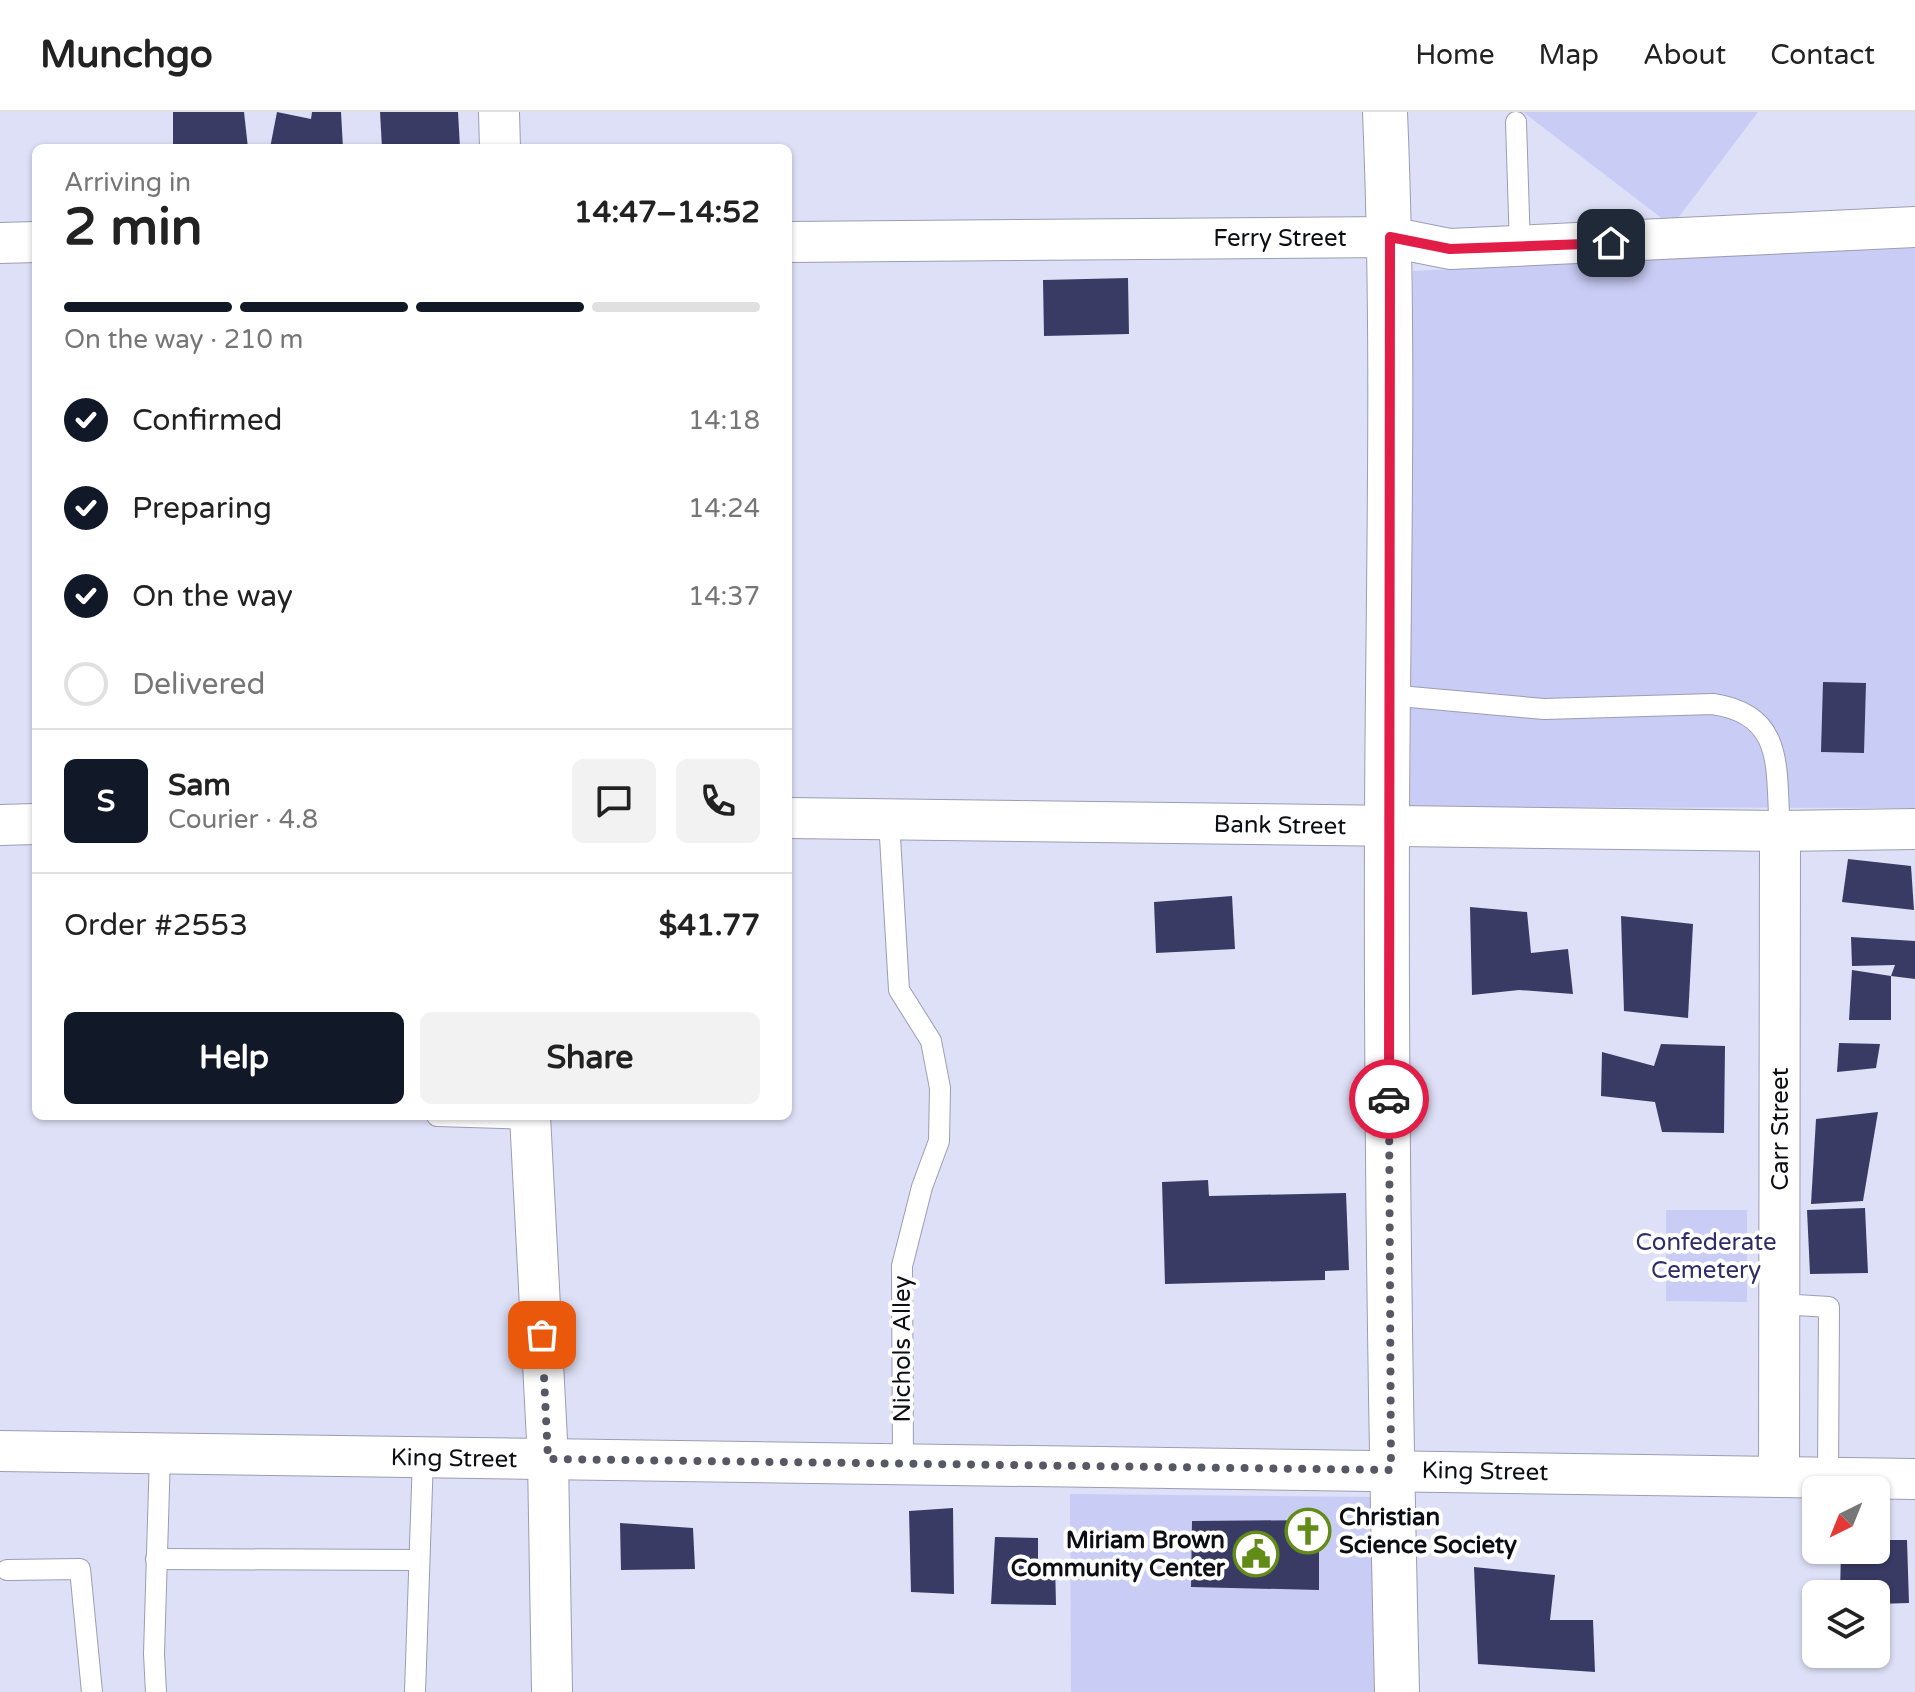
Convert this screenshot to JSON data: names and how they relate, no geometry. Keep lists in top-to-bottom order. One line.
{"streets":{"street":["Ferry Street","Bank Street","Carr Street","King Street"],"lane":["Nichols Alley"]},"crossings":[["Bank Street","Carr Street"],["Bank Street","Nichols Alley"],["Carr Street","King Street"],["Nichols Alley","King Street"]],"parks":["Confederate Cemetery"],"places":{"church":["Christian Science Society"],"public building":["Miriam Brown Community Center"]},"north":"bottom left","page":{"header":"Munchgo","nav":["Home","Map","About","Contact"],"heading":["2 min","Arriving in","14:47–14:52"],"panel":["Sam","Courier · 4.8","Order #2553","$41.77"],"bar":"On the way · 210 m","list":[["Confirmed","14:18"],["Preparing","14:24"],["On the way","14:37"],"Delivered"],"round":"S","buttons":["Help","Share"]}}
